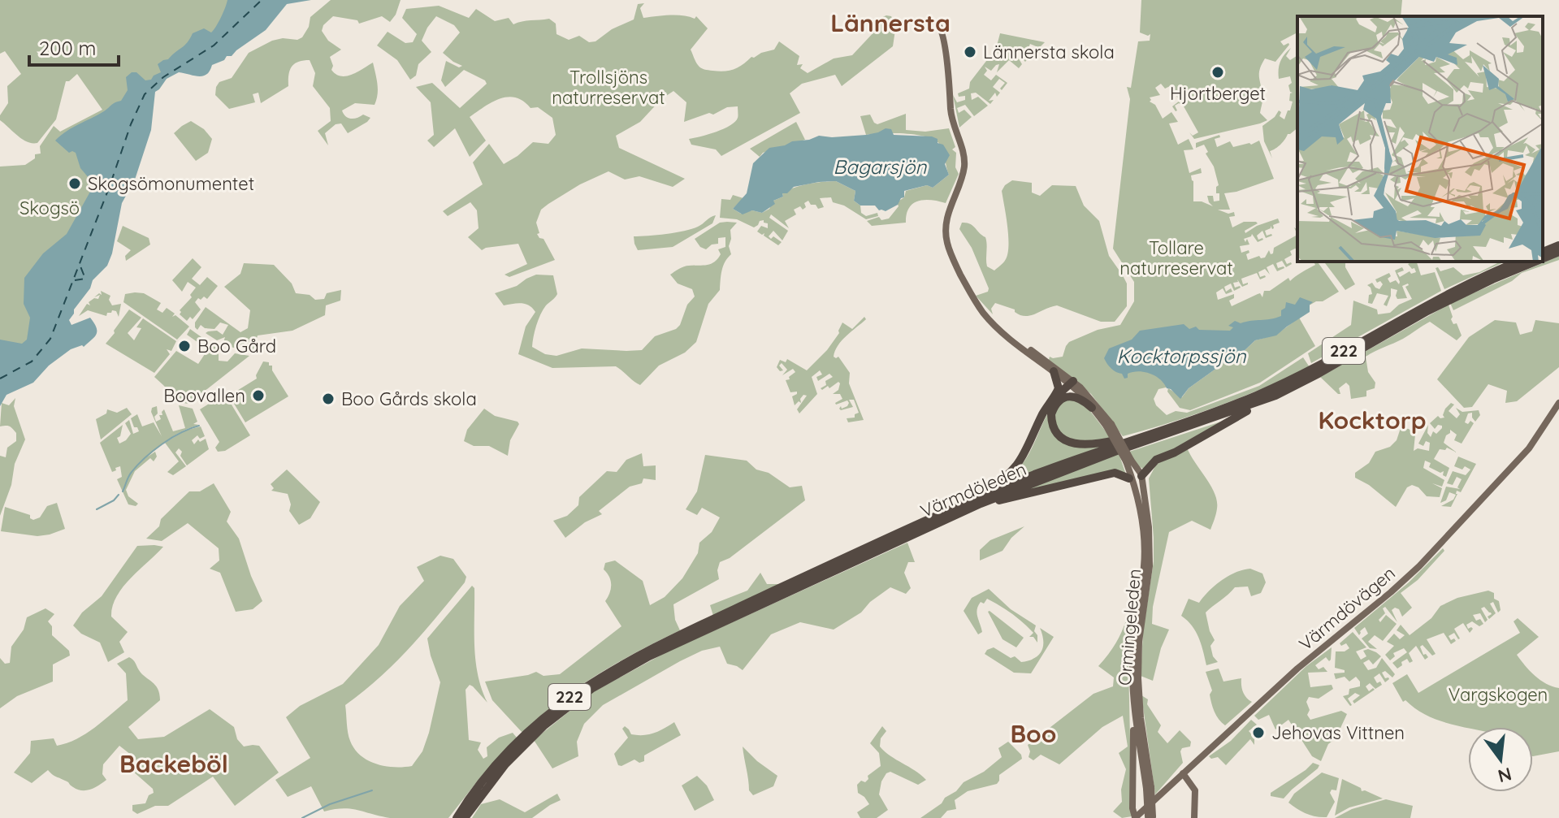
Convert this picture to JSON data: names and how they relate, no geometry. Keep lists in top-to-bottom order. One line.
{"streets":{"highway":["222","Värmdöleden"],"main road":["Värmdövägen","Ormingeleden"]},"crossings":[["Värmdövägen","Ormingeleden"]],"districts":["Lännersta","Kocktorp","Boo","Backeböl"],"water":["Bagarsjön","Kocktorpssjön"],"parks":["Trollsjöns naturreservat","Skogsö","Tollare naturreservat","Vargskogen"],"places":["Lännersta skola","Hjortberget","Skogsömonumentet","Boo Gård","Boovallen","Boo Gårds skola","Jehovas Vittnen"],"scale_bar":"200 m","north":"bottom"}
